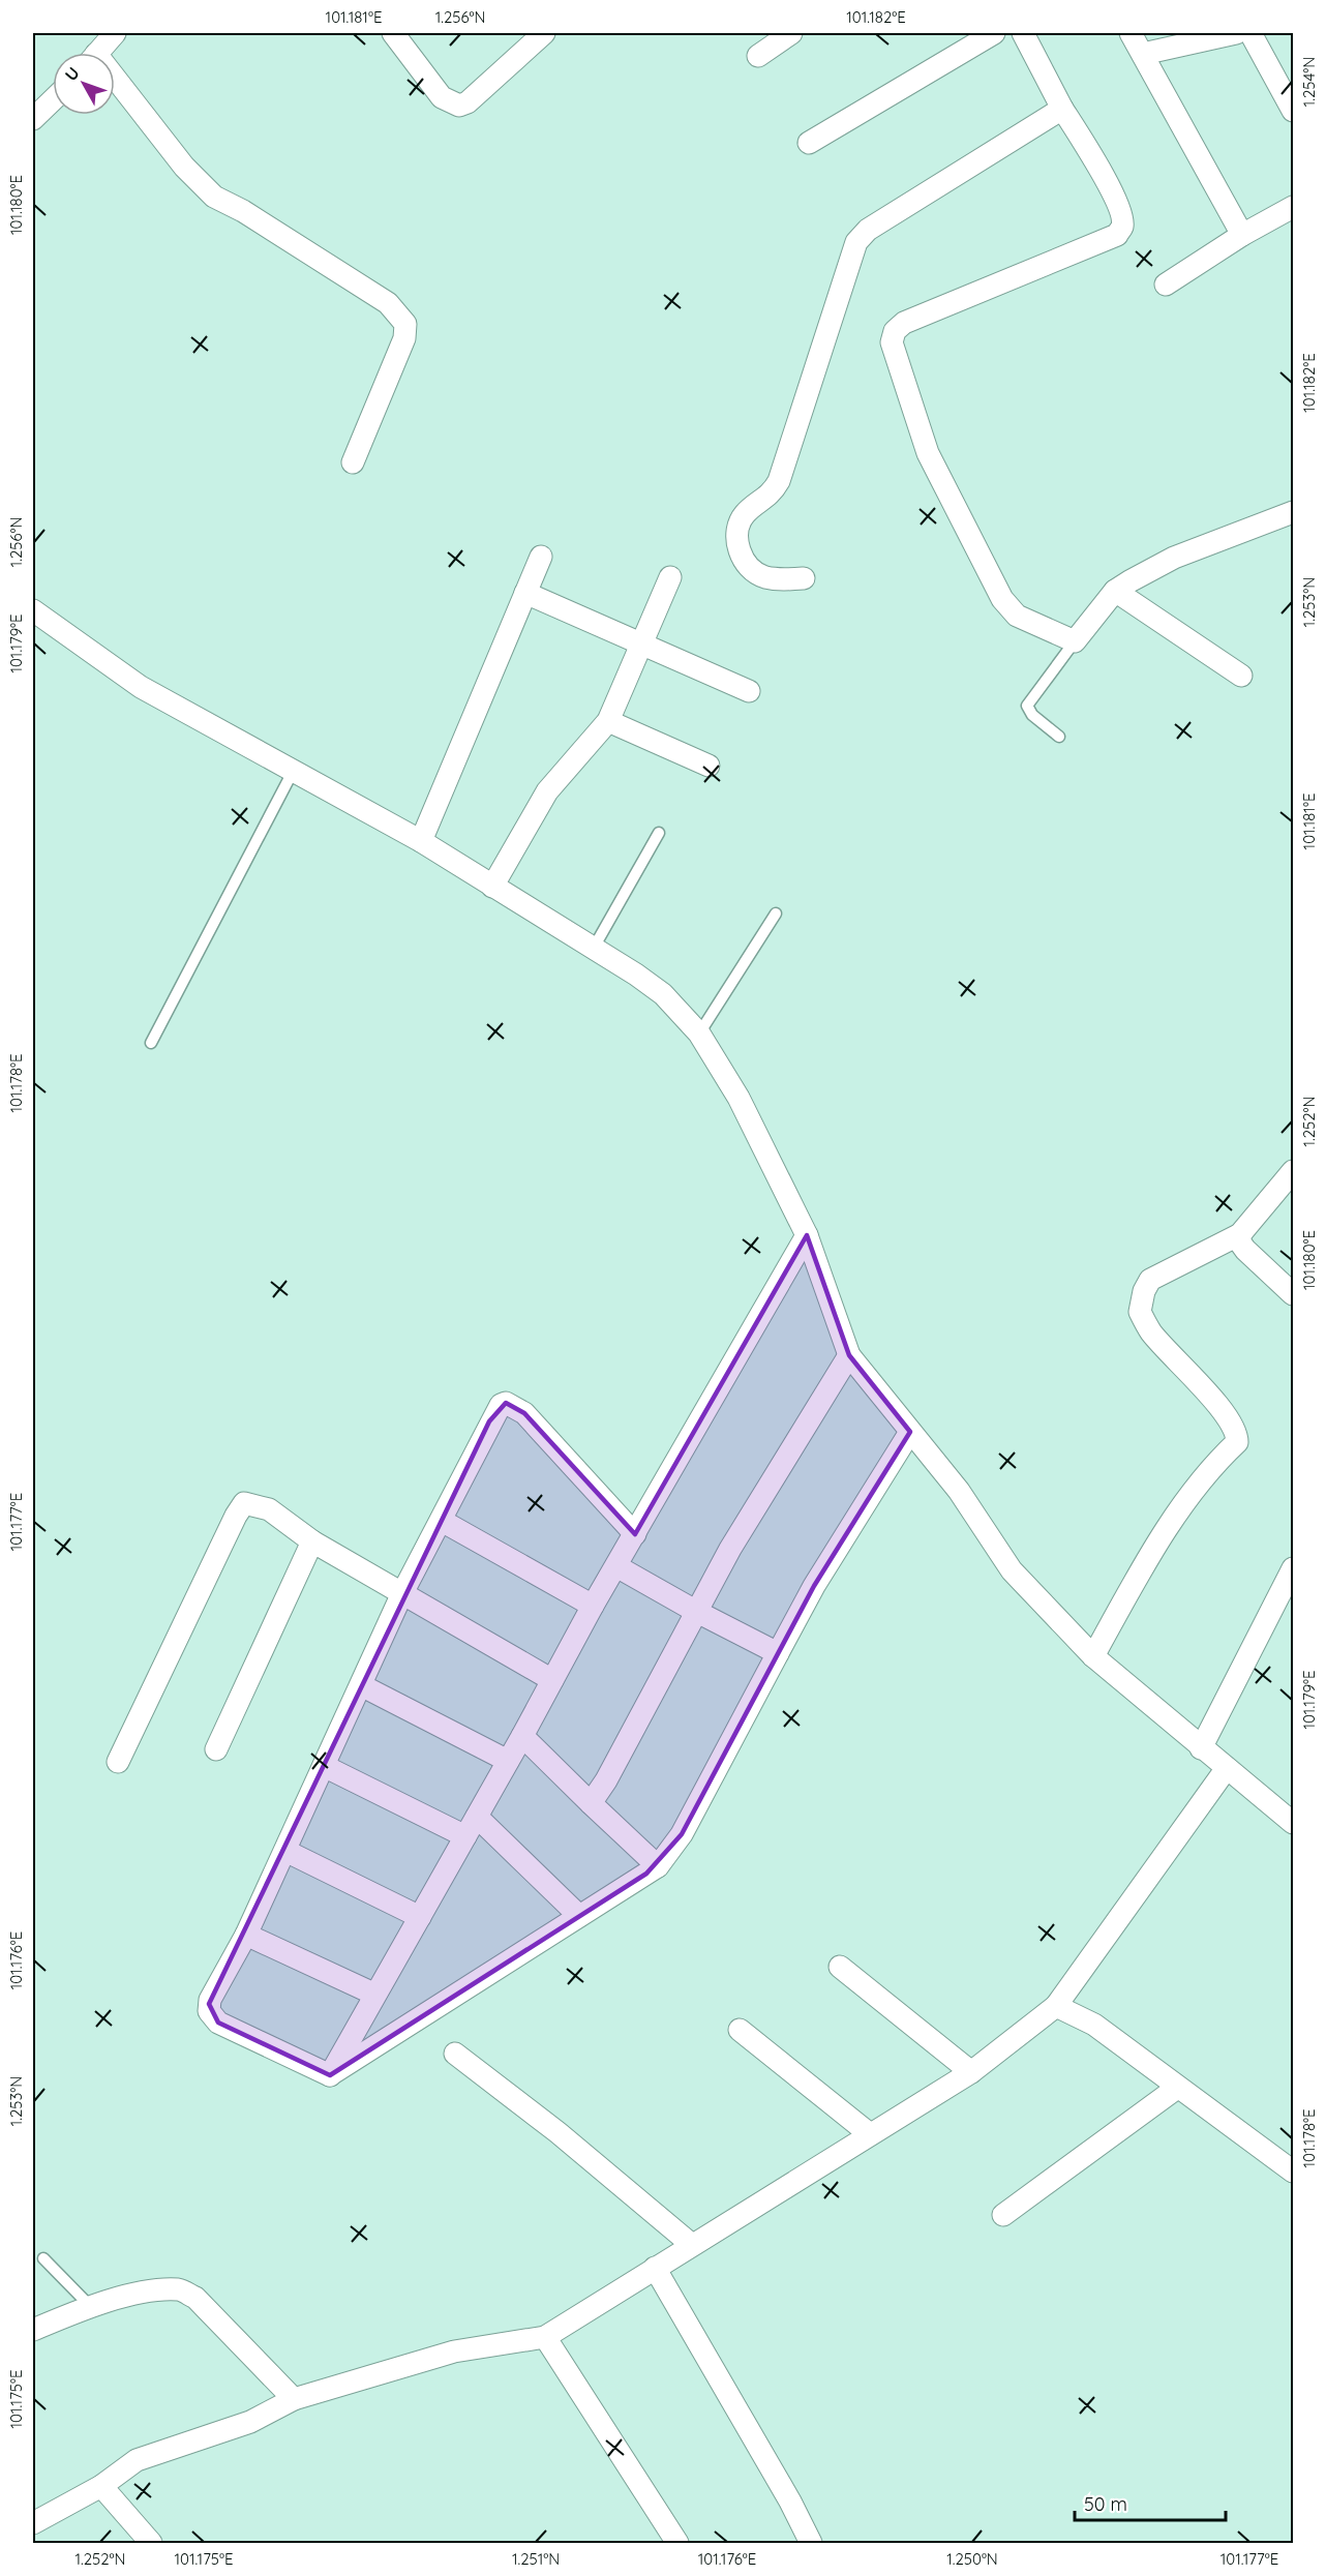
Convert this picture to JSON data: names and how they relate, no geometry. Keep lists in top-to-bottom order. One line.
{"scale_bar":"50 m","north":"top left","coordinates":["101.181°E","1.256°N","101.182°E","1.254°N","101.180°E","1.253°N","101.179°E","101.178°E","1.252°N","101.177°E","101.176°E","101.175°E","1.251°N","1.250°N"]}
